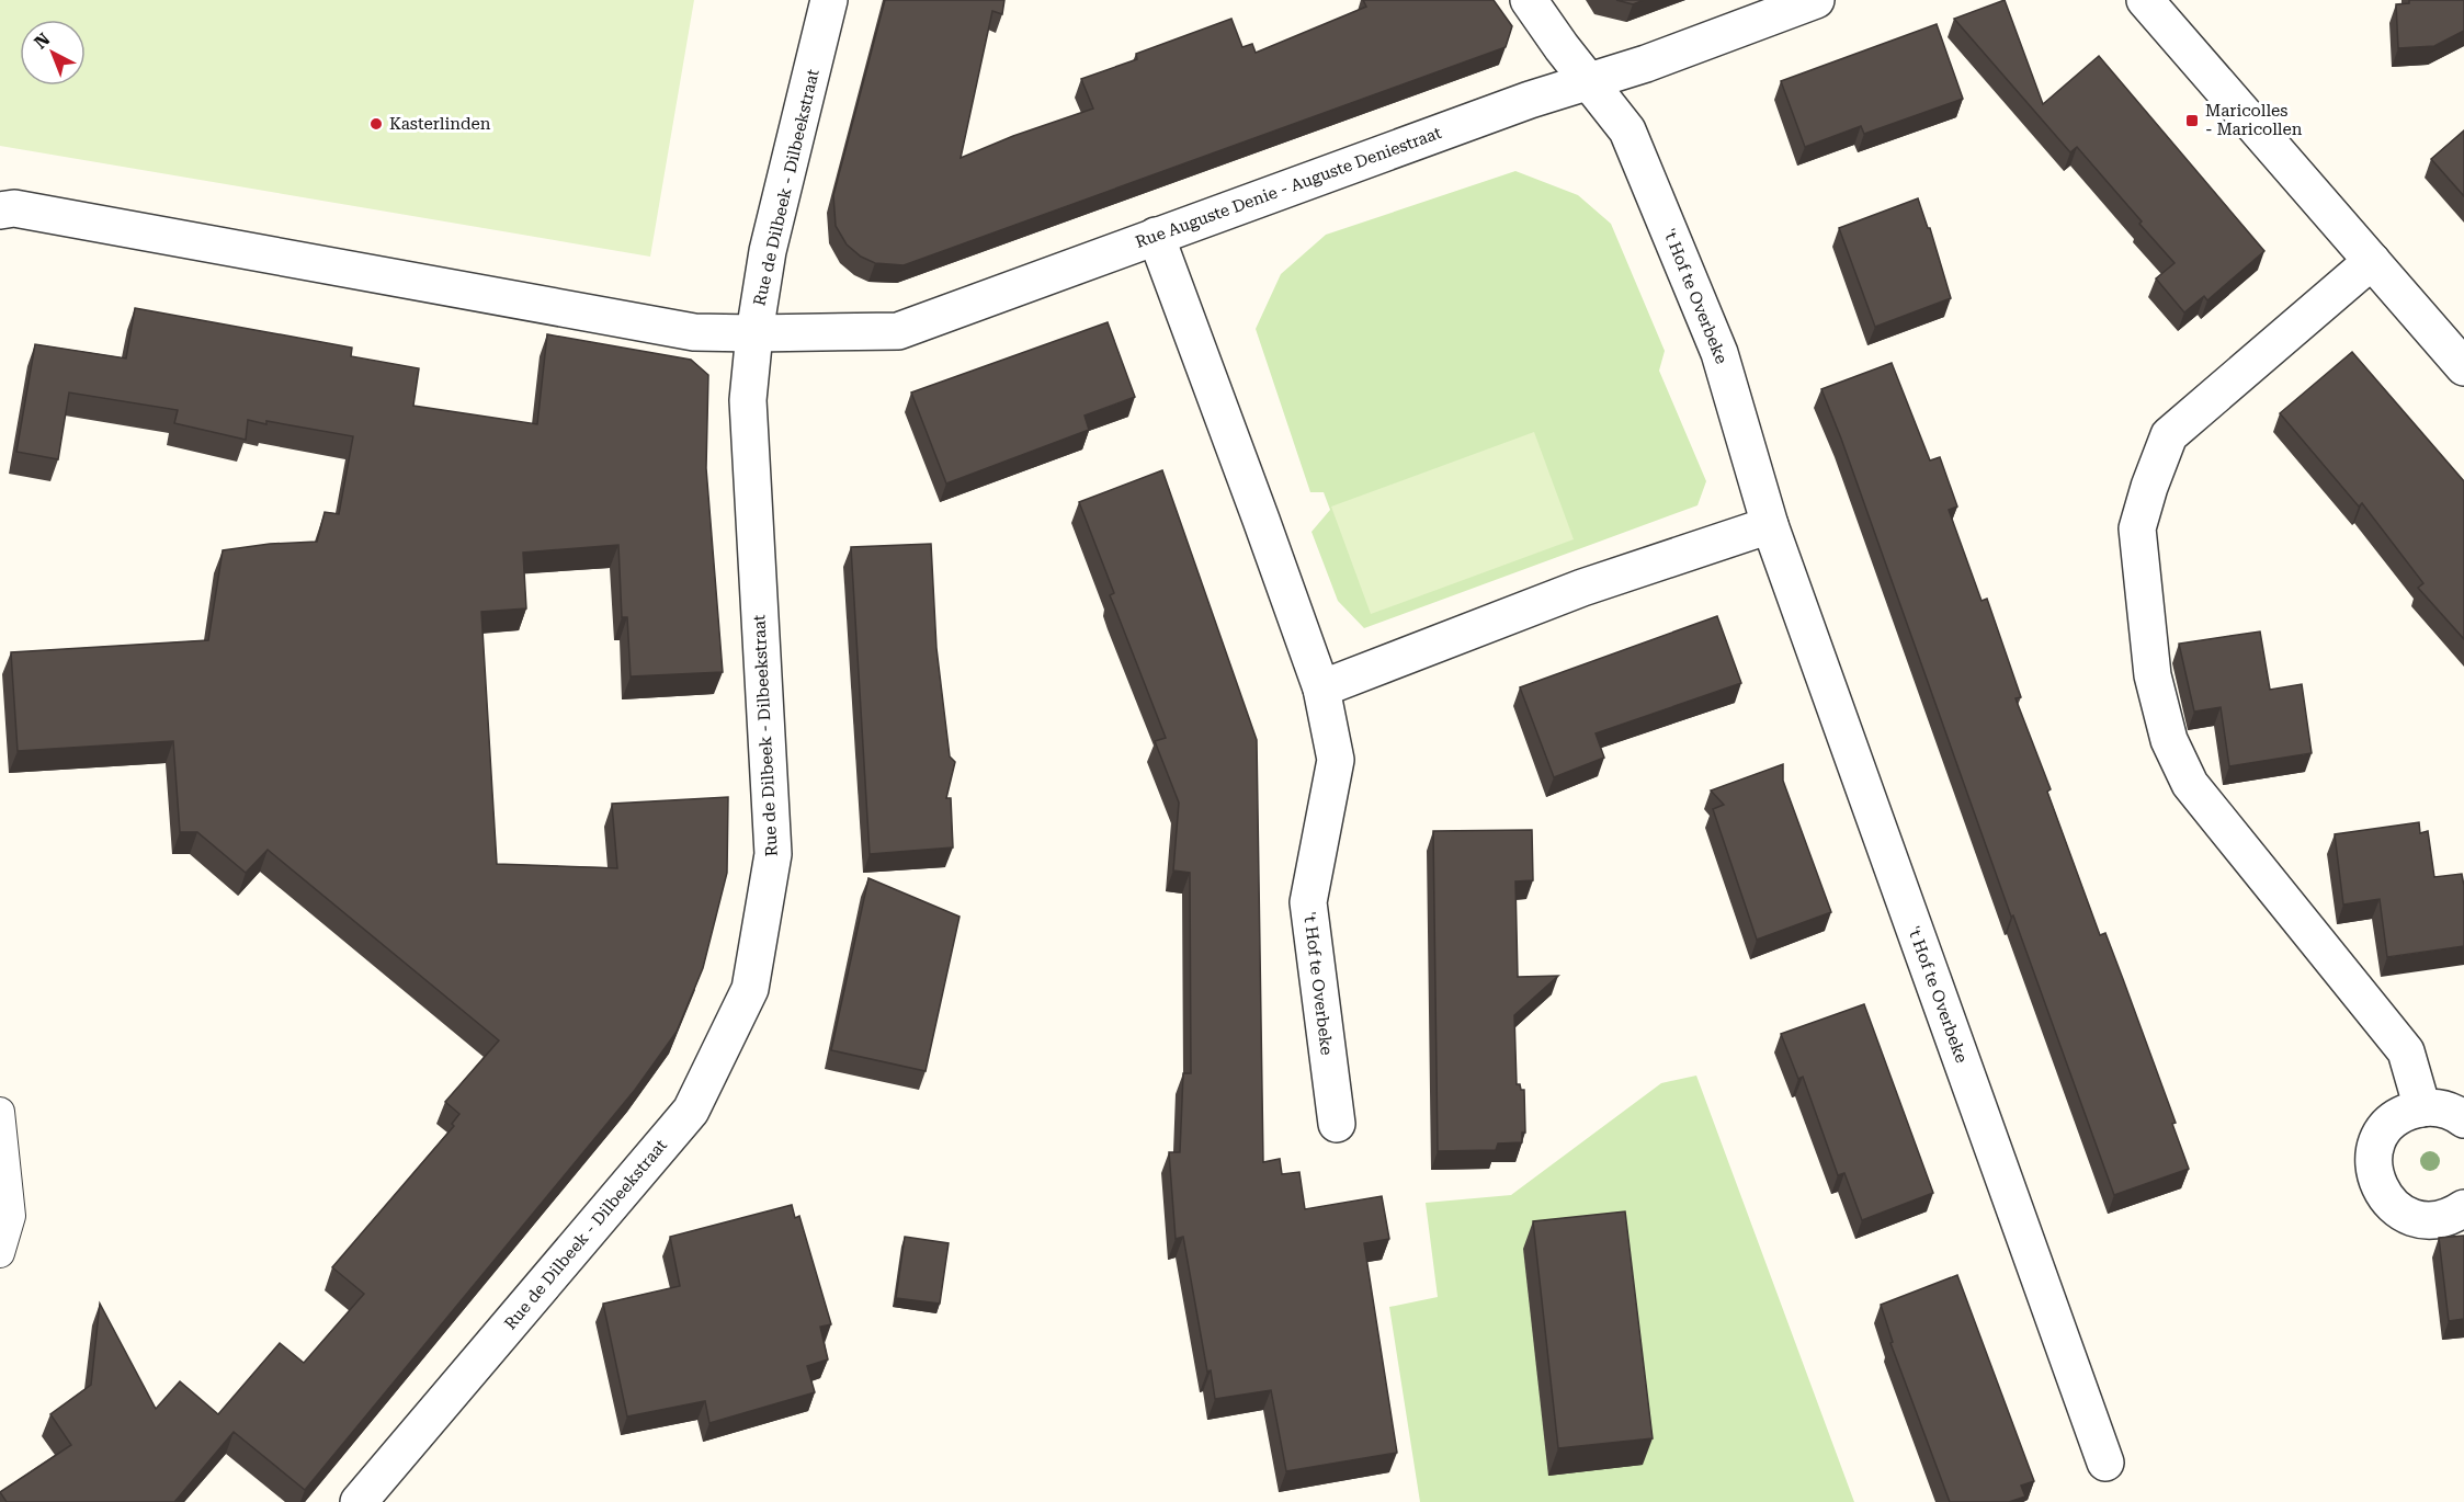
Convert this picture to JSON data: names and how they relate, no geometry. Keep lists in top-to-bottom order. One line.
{"streets":{"street":["Rue de Dilbeek - Dilbeekstraat","Rue Auguste Denie - Auguste Deniestraat","'t Hof te Overbeke"]},"crossings":[["Rue de Dilbeek - Dilbeekstraat","Rue Auguste Denie - Auguste Deniestraat"],["Rue Auguste Denie - Auguste Deniestraat","'t Hof te Overbeke"]],"places":{"transit":["Maricolles - Maricollen"],"other":["Kasterlinden"]},"north":"top left"}
